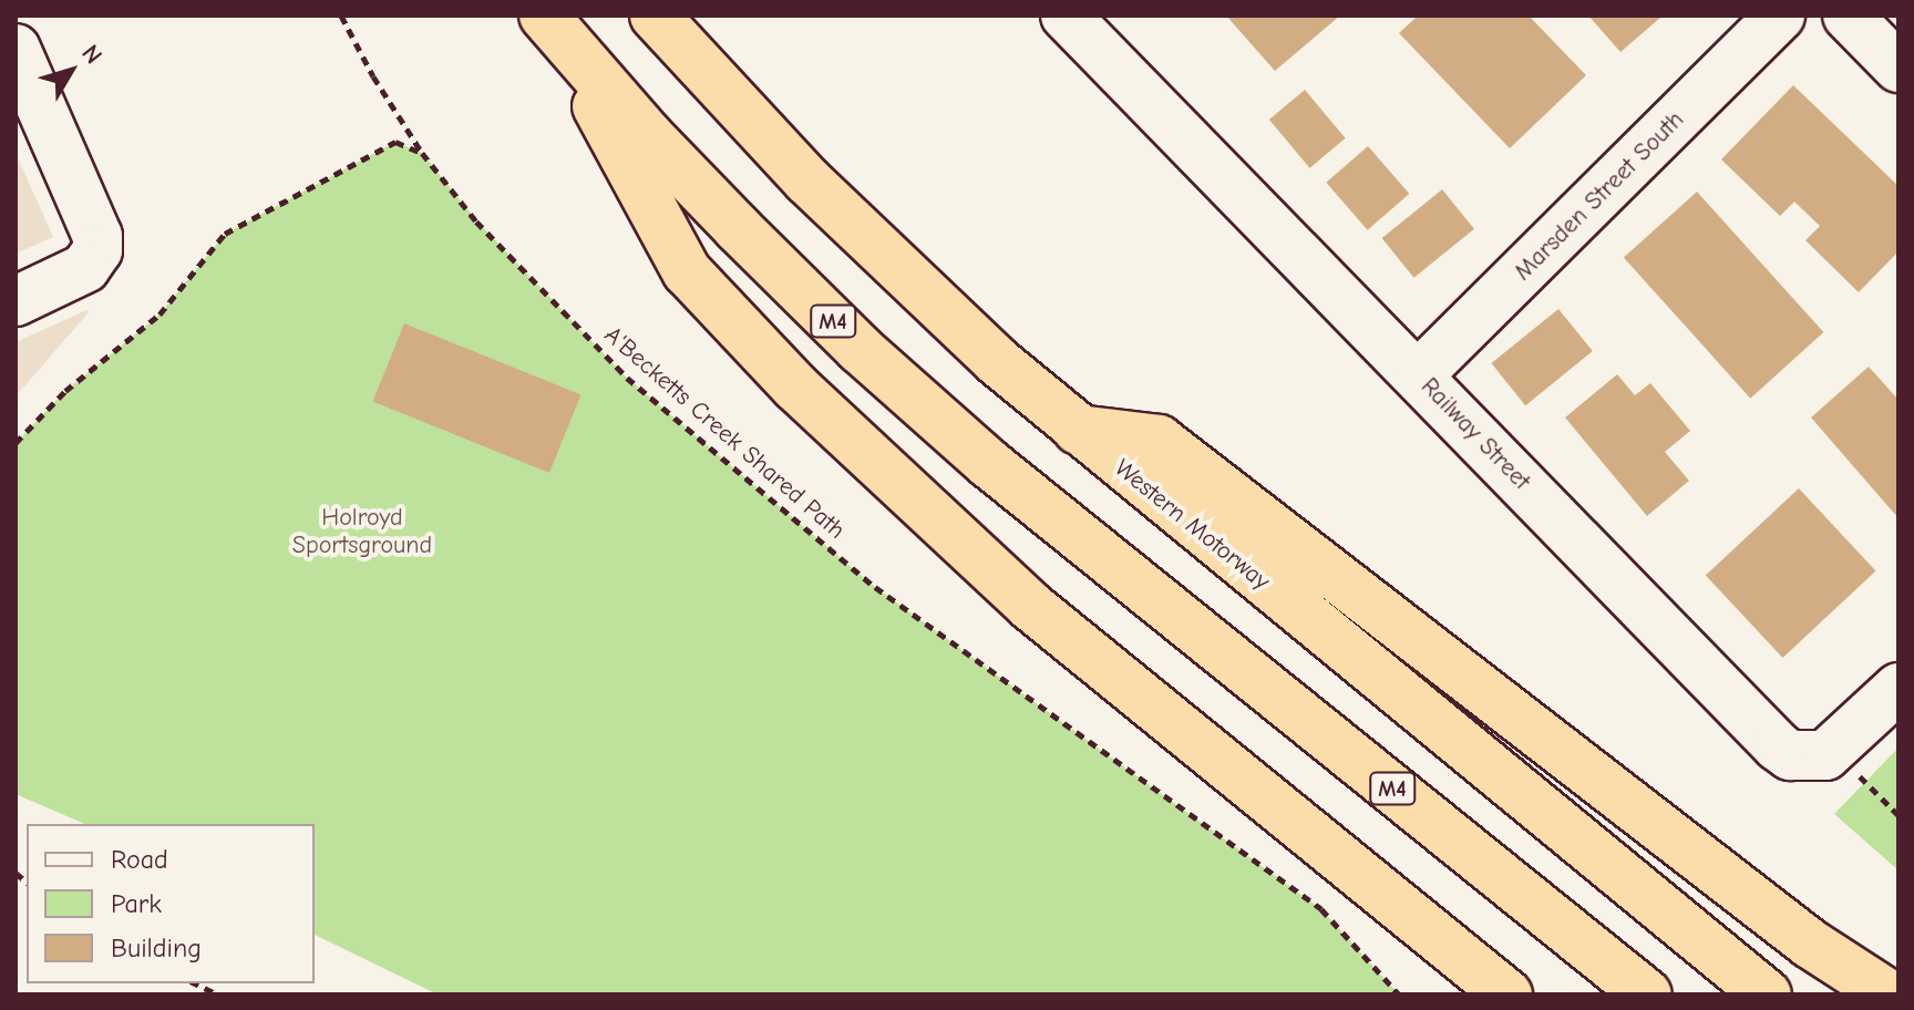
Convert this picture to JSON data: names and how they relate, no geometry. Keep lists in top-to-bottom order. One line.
{"streets":{"highway":["M4","Western Motorway"],"street":["Marsden Street South","Railway Street"],"path":["A'Becketts Creek Shared Path"]},"crossings":[["Marsden Street South","Railway Street"]],"parks":["Holroyd Sportsground"],"legend":["Road","Park","Building"],"north":"top right"}
